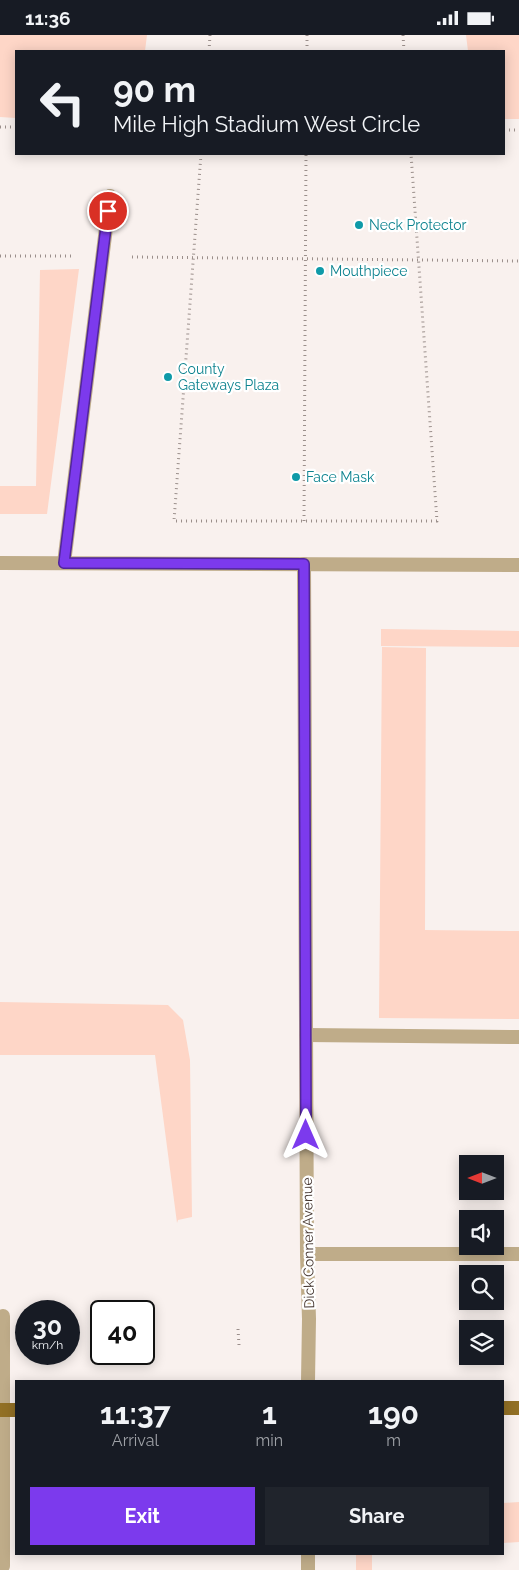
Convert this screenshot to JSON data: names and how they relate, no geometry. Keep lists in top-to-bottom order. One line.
{"streets":{"street":["Dick Conner Avenue"]},"places":["Neck Protector","Mouthpiece","County Gateways Plaza","Face Mask"],"north":"left","page":{"status":"11:36","turn":["90 m","Mile High Stadium West Circle"],"speed":"30 km/h","limit":"40","eta":["11:37","Arrival","1","min","190","m"],"buttons":["Exit","Share"]}}
